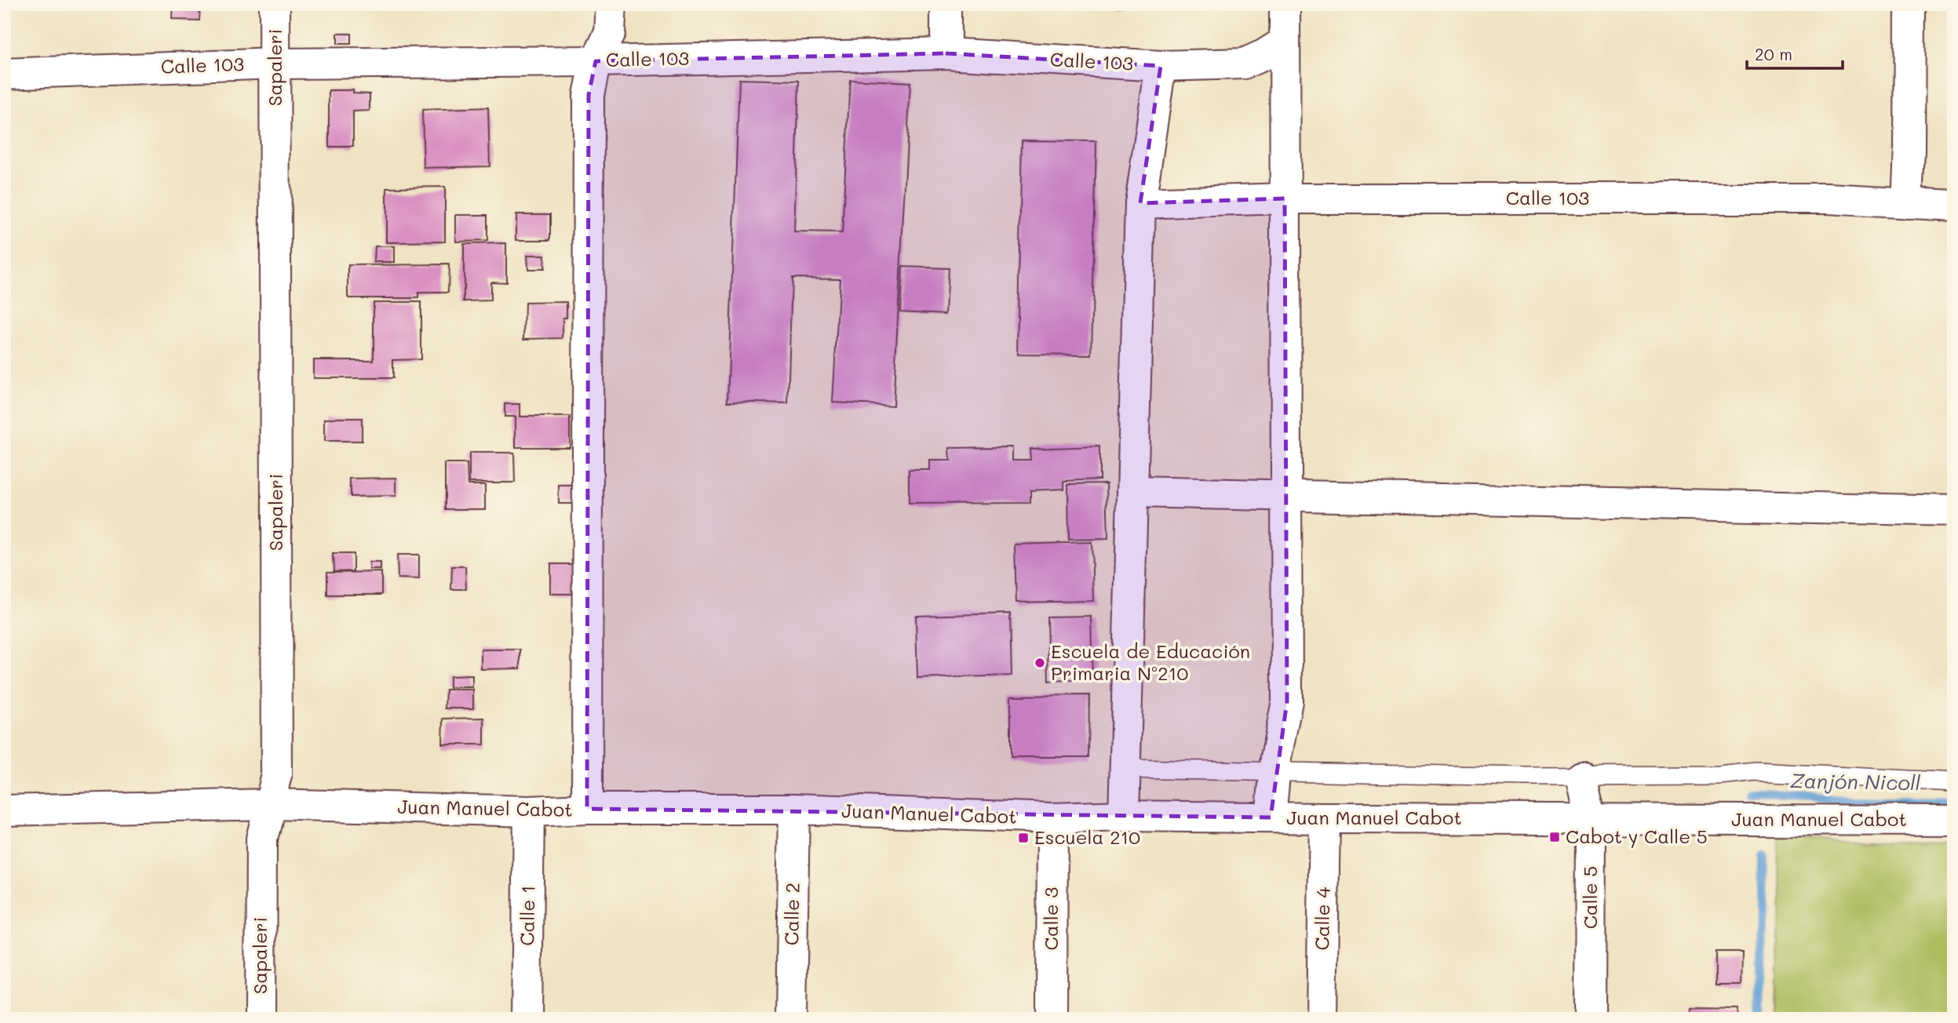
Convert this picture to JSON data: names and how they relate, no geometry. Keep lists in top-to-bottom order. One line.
{"streets":{"street":["Calle 103","Sapaleri","Juan Manuel Cabot","Calle 5","Calle 2","Calle 1","Calle 3","Calle 4"]},"crossings":[["Calle 103","Sapaleri"],["Sapaleri","Juan Manuel Cabot"],["Juan Manuel Cabot","Calle 5"],["Juan Manuel Cabot","Calle 2"],["Juan Manuel Cabot","Calle 1"],["Juan Manuel Cabot","Calle 3"],["Juan Manuel Cabot","Calle 4"]],"water":["Zanjón Nicoll"],"places":{"other":["Escuela de Educación Primaria Nº210"],"transit":["Cabot y Calle 5","Escuela 210"]},"scale_bar":"20 m"}
